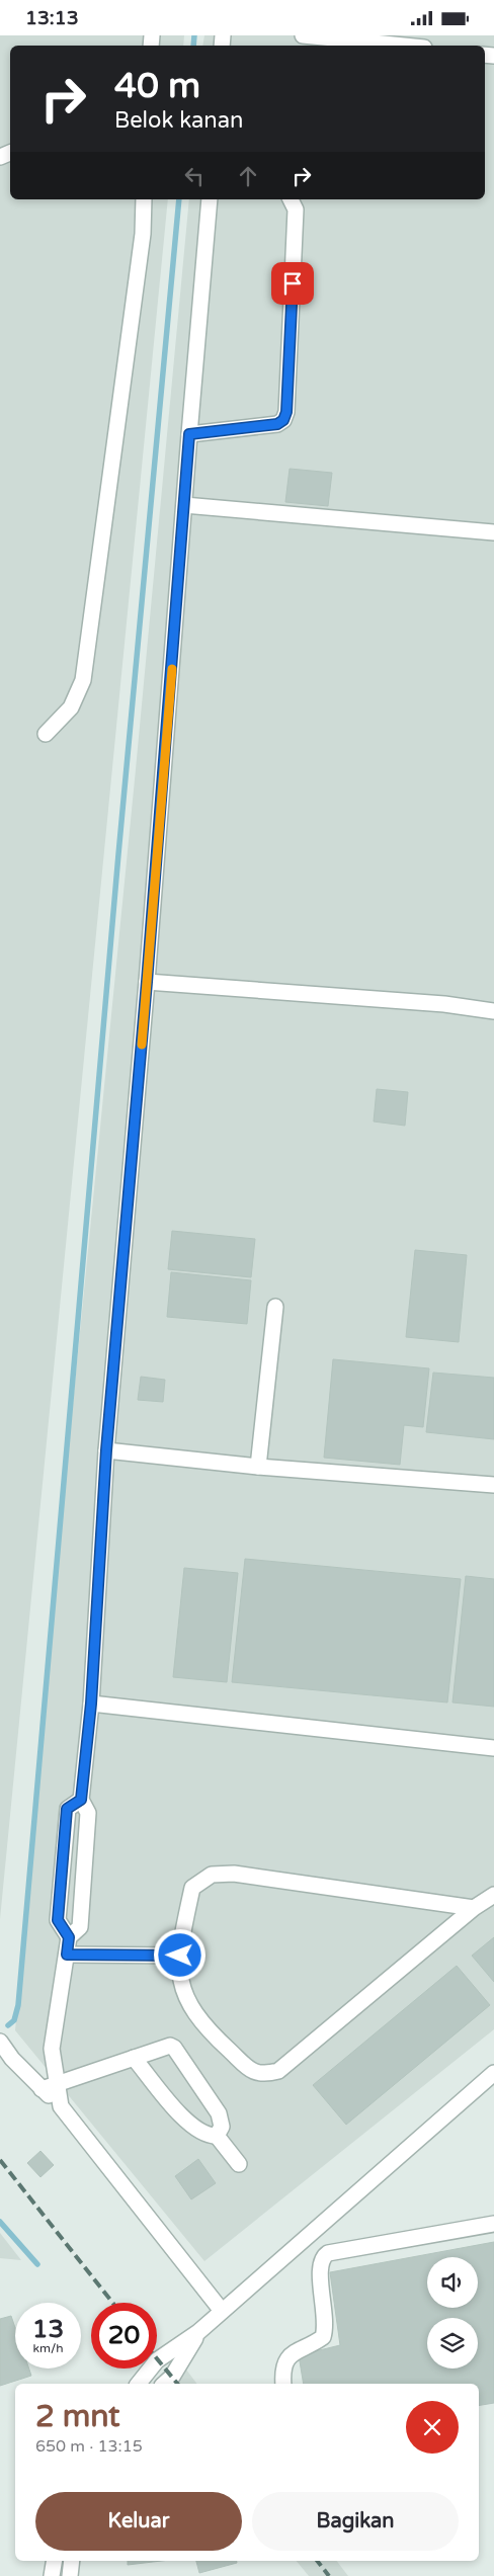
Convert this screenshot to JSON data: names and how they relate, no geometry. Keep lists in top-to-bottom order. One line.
{"page":{"status":"13:13","turn":["40 m","Belok kanan"],"speed":"13 km/h","limit":"20","heading":["2 mnt","650 m · 13:15"],"buttons":["Keluar","Bagikan"]}}
